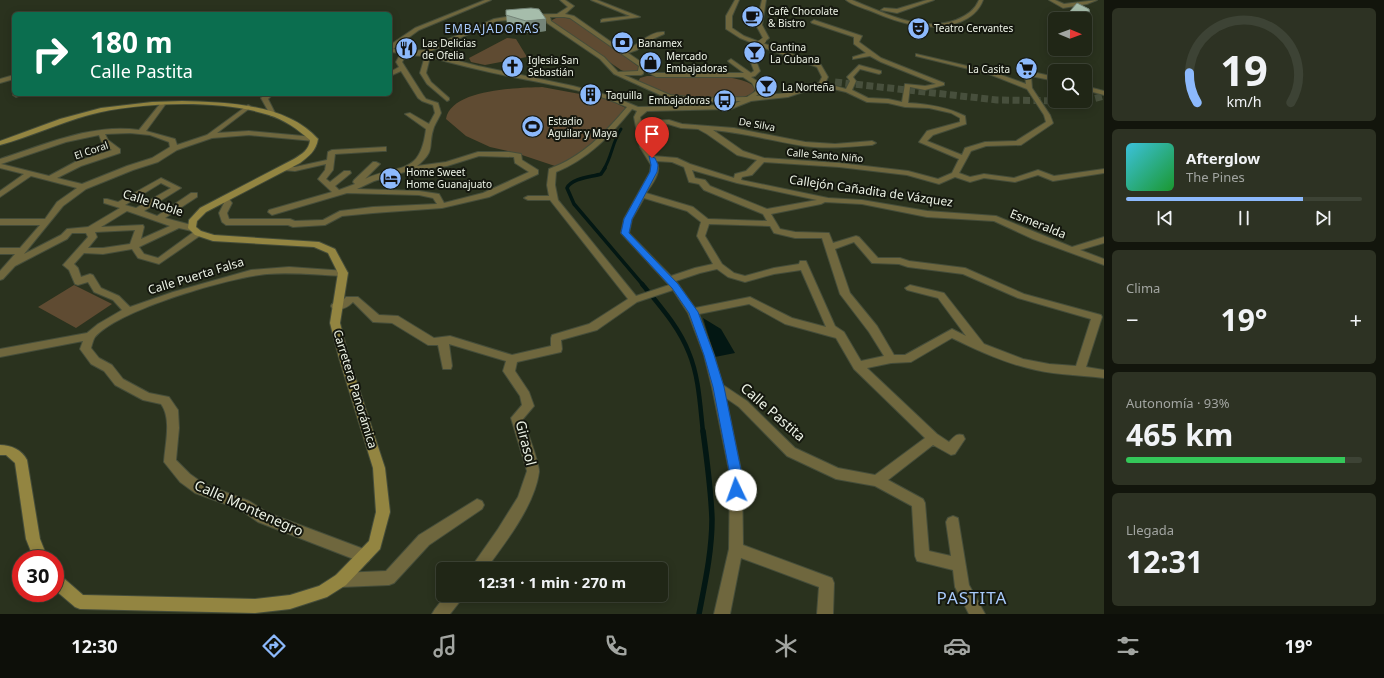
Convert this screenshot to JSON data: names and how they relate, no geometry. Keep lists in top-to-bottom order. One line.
{"streets":{"street":["De Silva","El Coral","Calle Santo Niño","Callejón Cañadita de Vázquez","Calle Roble","Esmeralda","Calle Puerta Falsa","Carretera Panorámica","Calle Pastita","Girasol","Calle Montenegro"]},"crossings":[["De Silva","Calle Santo Niño"],["Callejón Cañadita de Vázquez","Esmeralda"],["Callejón Cañadita de Vázquez","Calle Pastita"],["Calle Puerta Falsa","Carretera Panorámica"],["Calle Puerta Falsa","Calle Montenegro"],["Carretera Panorámica","Calle Montenegro"]],"districts":["EMBAJADORAS","PASTITA"],"places":{"cafe":["Cafè Chocolate & Bistro"],"theatre":["Teatro Cervantes"],"bank":["Banamex"],"restaurant":["Las Delicias de Ofelia"],"bar":["Cantina La Cubana","La Norteña"],"shop":["Mercado Embajadoras"],"church":["Iglesia San Sebastián"],"supermarket":["La Casita"],"building":["Taquilla"],"bus stop":["Embajadoras"],"sports":["Estadio Aguilar y Maya"],"hotel":["Home Sweet Home Guanajuato"]},"north":"right","page":{"turn":["180 m","Calle Pastita"],"song":["Afterglow","The Pines"],"tile":["Clima",["Autonomía · 93%","465 km"],["Llegada","12:31"]],"heat":["−","19°","+"],"limit":"30","trip":"12:31 · 1 min · 270 m","tabs":["12:30","19°"],"gauge":["19","km/h"]}}
